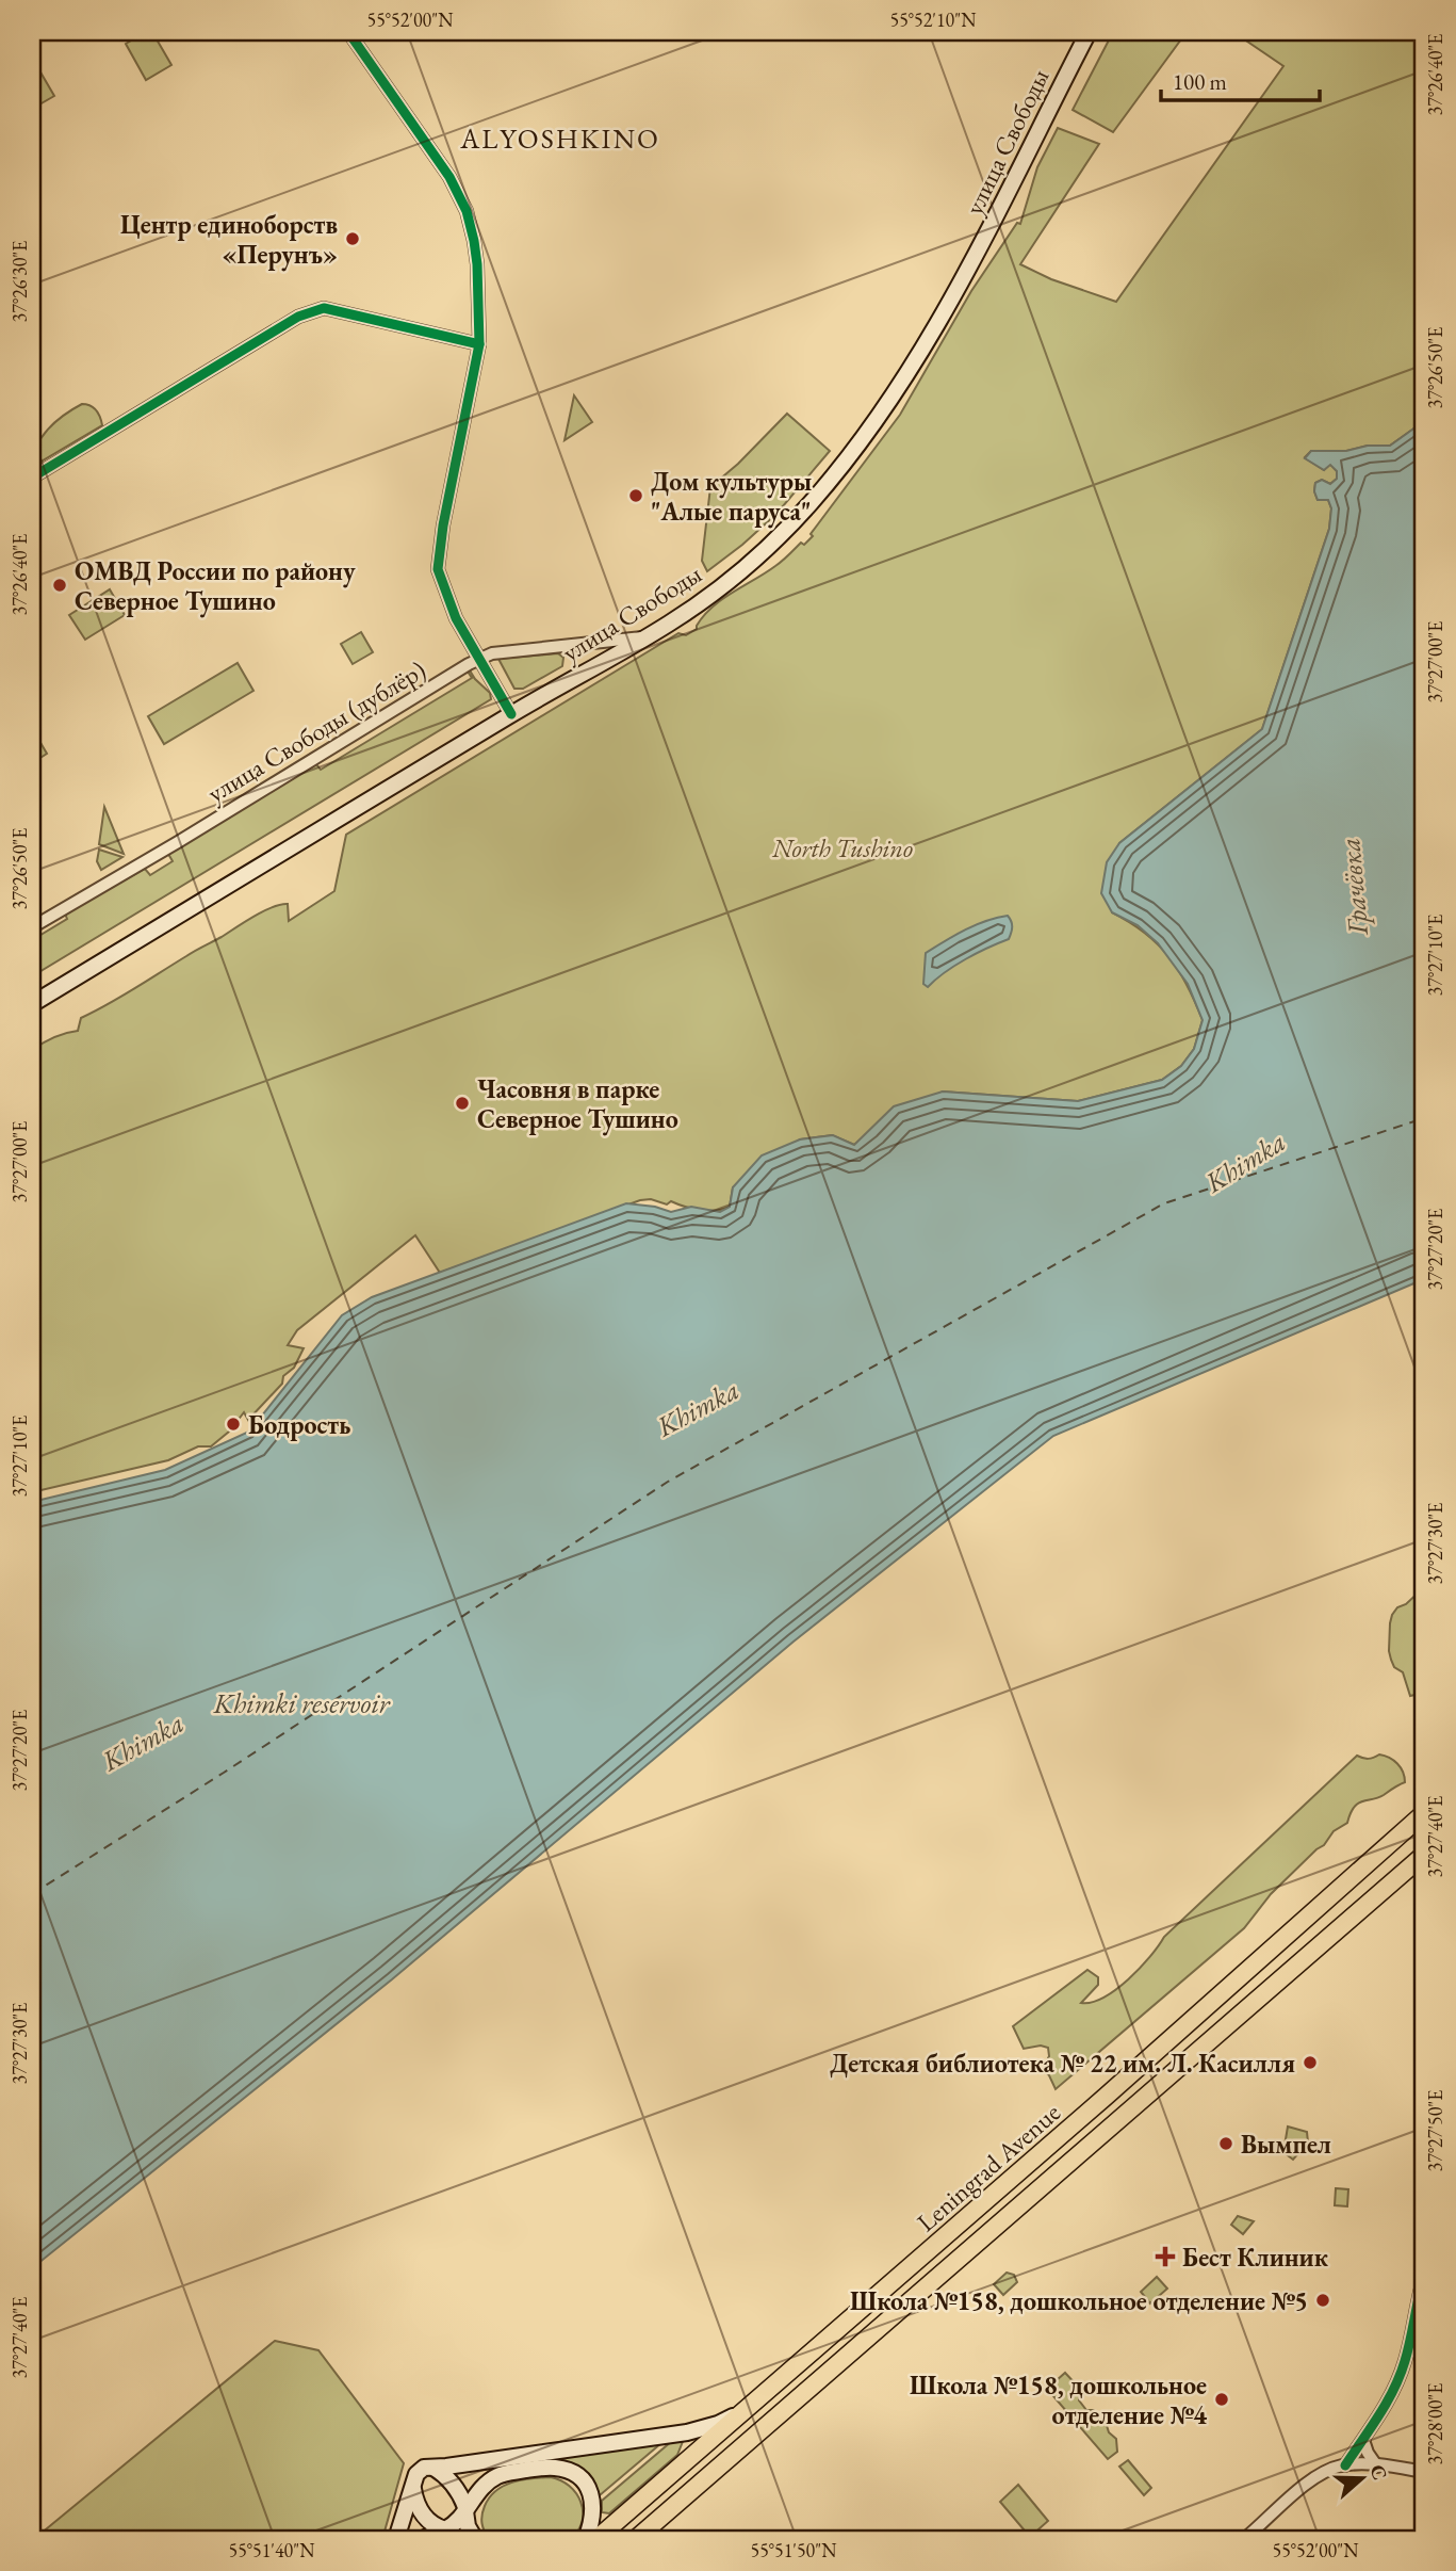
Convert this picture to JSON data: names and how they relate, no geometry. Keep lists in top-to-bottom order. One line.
{"streets":{"main road":["улица Свободы","Leningrad Avenue"],"street":["улица Свободы (дублёр)"]},"crossings":[["улица Свободы","улица Свободы (дублёр)"]],"districts":["ALYOSHKINO"],"water":["Грачёвка","Khimka","Khimki reservoir"],"parks":["North Tushino"],"places":{"other":["Центр единоборств «Перунъ»","Дом культуры \"Алые паруса\"","ОМВД России по району Северное Тушино","Часовня в парке Северное Тушино","Бодрость","Детская библиотека № 22 им. Л. Касилля","Вымпел","Школа №158, дошкольное отделение №5","Школа №158, дошкольное отделение №4"],"health":["Бест Клиник"]},"scale_bar":"100 m","north":"right","coordinates":["55°52'00\"N","55°52'10\"N","37°26'40\"E","37°26'30\"E","37°26'50\"E","37°27'00\"E","37°27'10\"E","37°27'20\"E","37°27'30\"E","37°27'40\"E","37°27'50\"E","37°28'00\"E","55°51'40\"N","55°51'50\"N"]}
